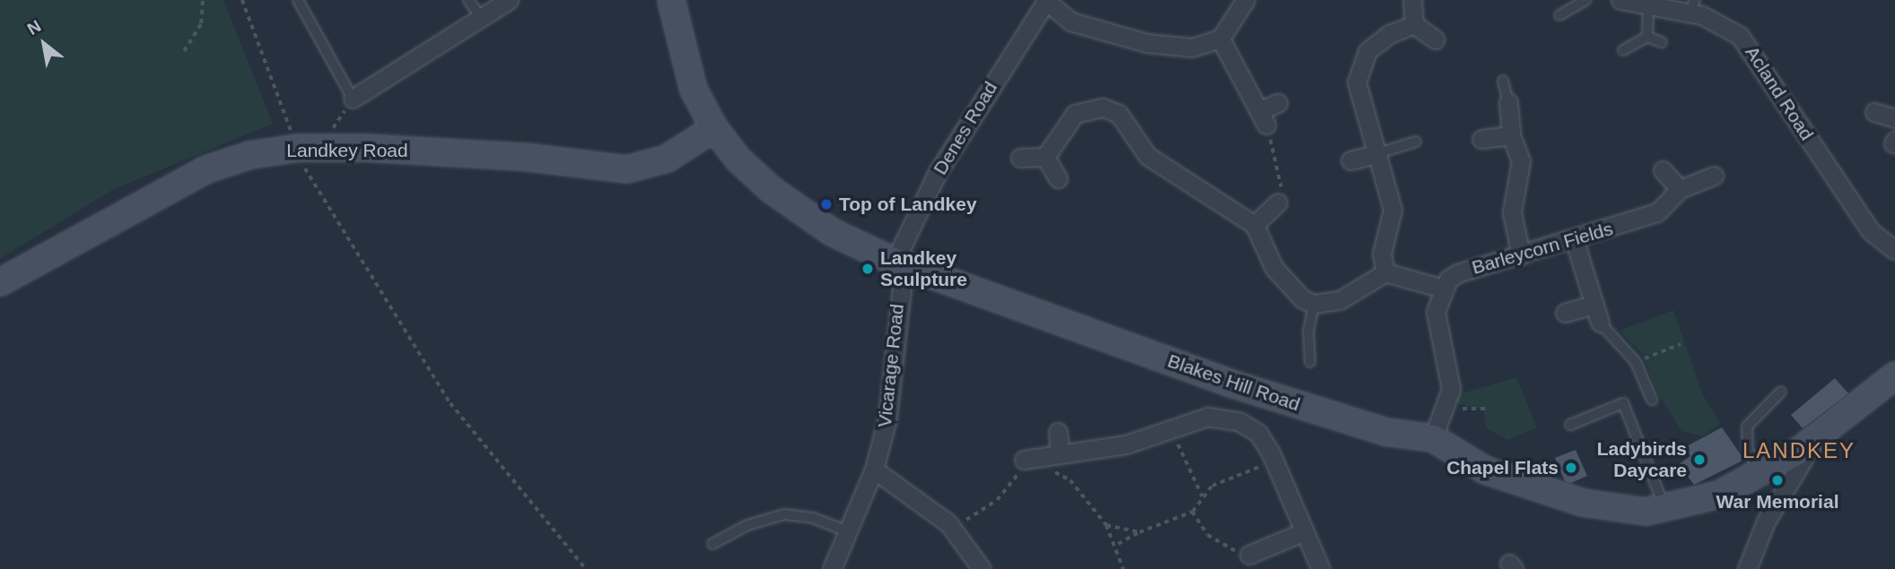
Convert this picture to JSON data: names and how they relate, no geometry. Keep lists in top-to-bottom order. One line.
{"streets":{"street":["Acland Road","Denes Road","Landkey Road","Barleycorn Fields","Vicarage Road","Blakes Hill Road"]},"crossings":[["Denes Road","Vicarage Road"],["Denes Road","Blakes Hill Road"],["Landkey Road","Blakes Hill Road"],["Vicarage Road","Blakes Hill Road"]],"districts":["LANDKEY"],"places":["Top of Landkey","Landkey Sculpture","Ladybirds Daycare","Chapel Flats","War Memorial"],"north":"top left"}
